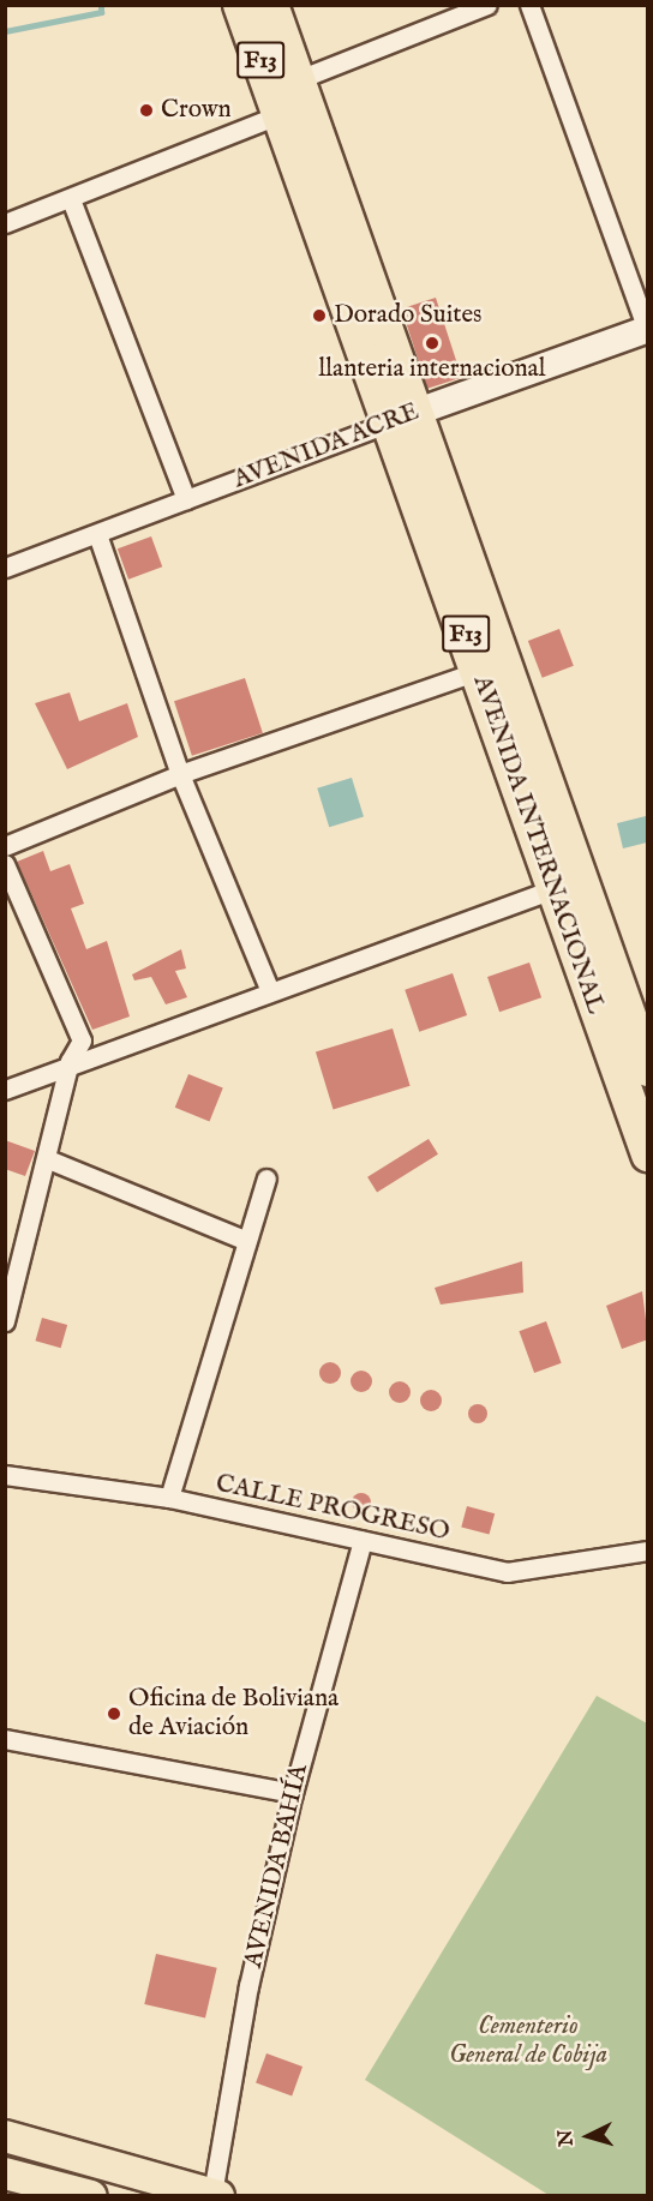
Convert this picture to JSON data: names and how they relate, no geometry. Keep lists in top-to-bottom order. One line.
{"streets":{"highway":["F13","AVENIDA INTERNACIONAL"],"main road":["AVENIDA ACRE"],"street":["CALLE PROGRESO","AVENIDA BAHÍA"]},"crossings":[["AVENIDA ACRE","AVENIDA INTERNACIONAL"],["CALLE PROGRESO","AVENIDA BAHÍA"]],"parks":["Cementerio General de Cobija"],"places":["Crown","Dorado Suites","llanteria internacional","Oficina de Boliviana de Aviación"],"north":"left"}
